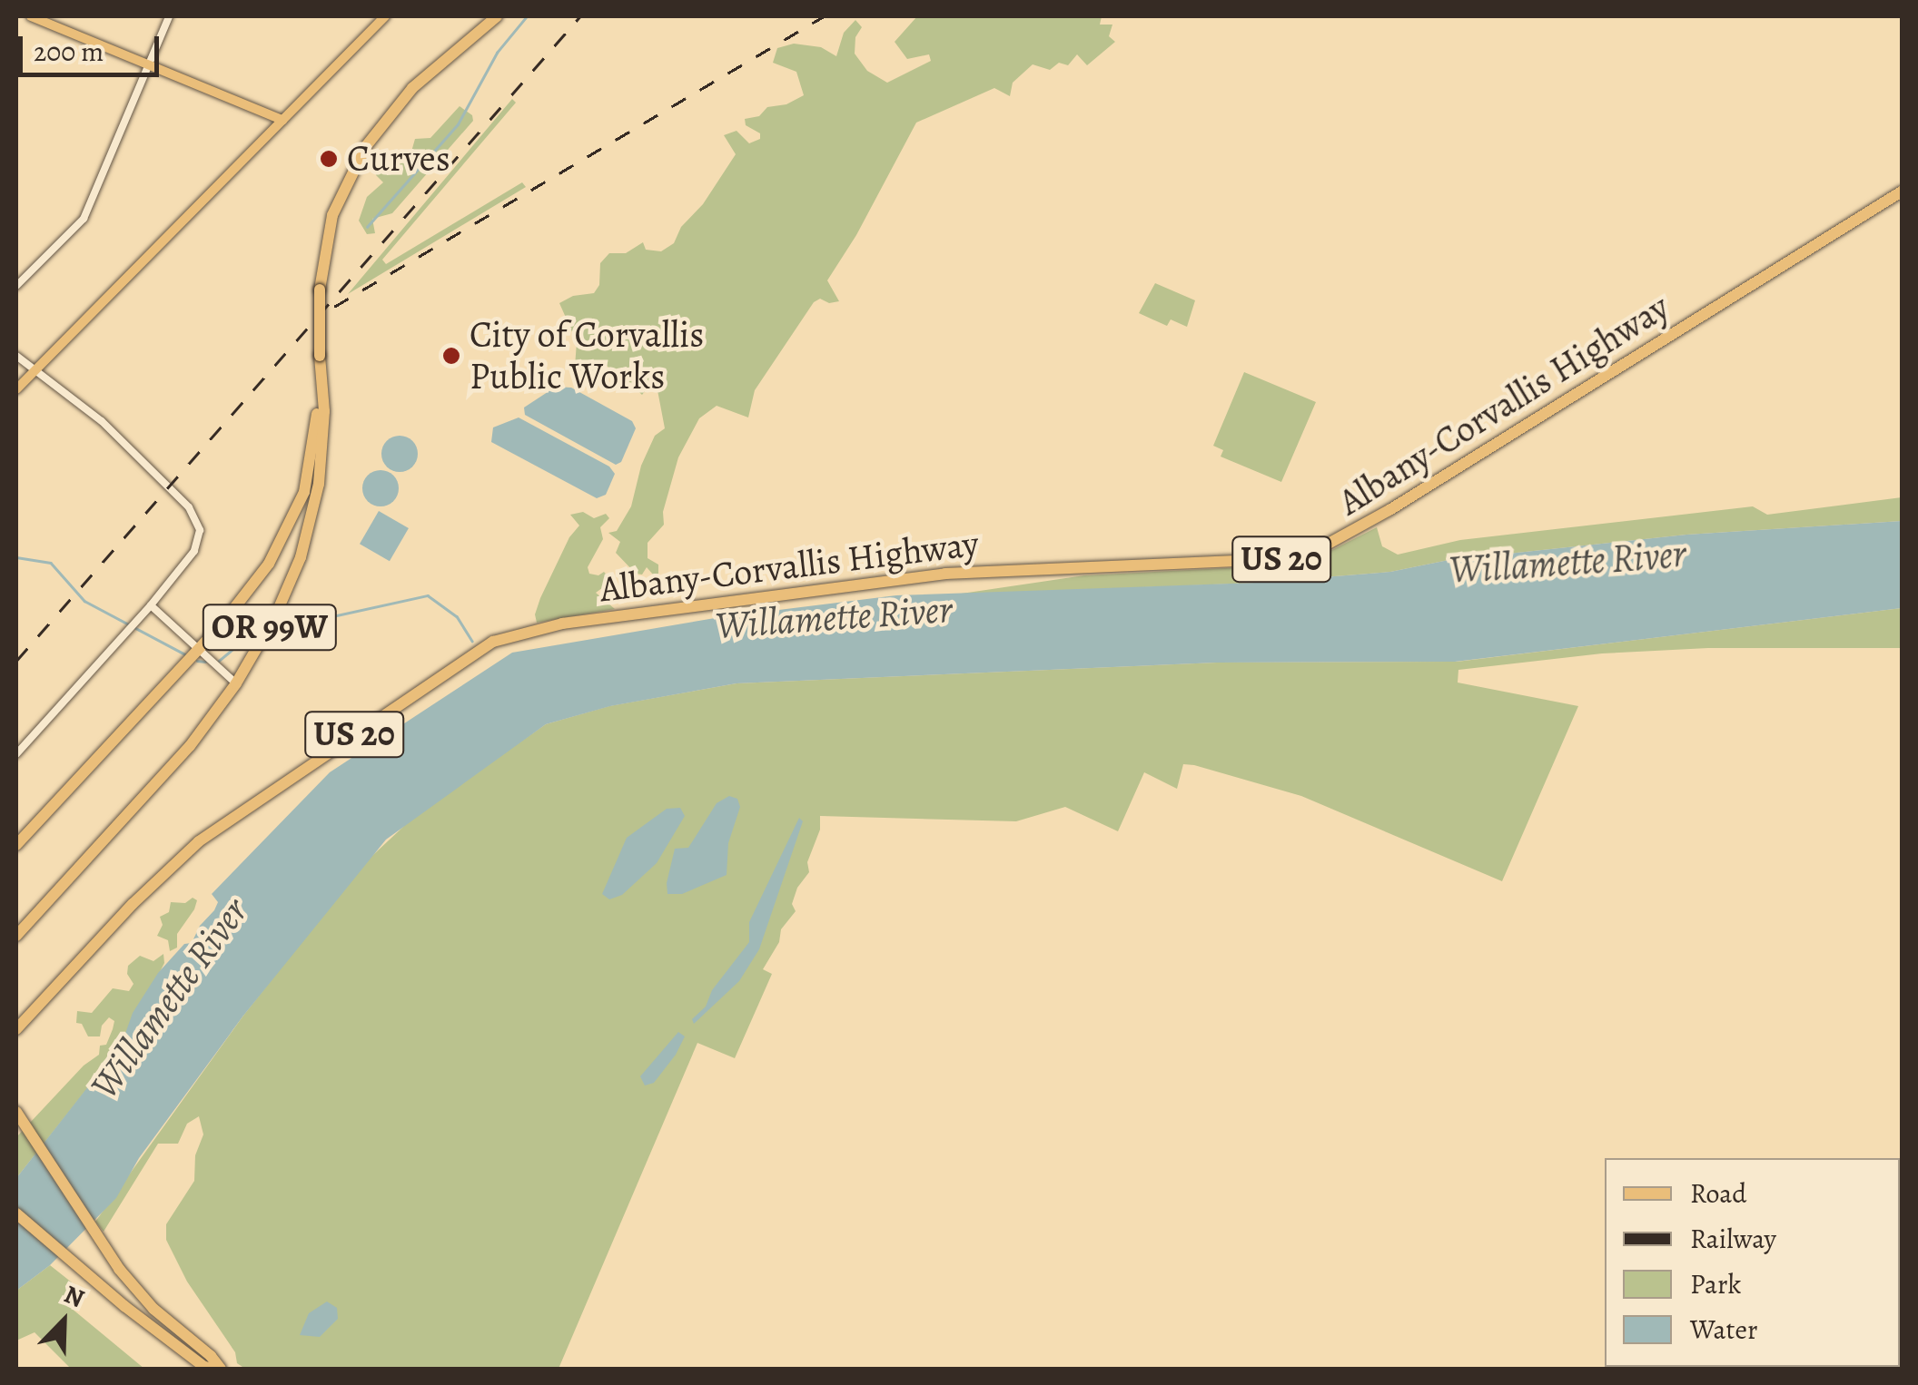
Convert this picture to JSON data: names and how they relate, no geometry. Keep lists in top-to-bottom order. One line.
{"streets":{"highway":["Albany-Corvallis Highway","US 20","OR 99W"]},"water":["Willamette River"],"places":["Curves","City of Corvallis Public Works"],"legend":["Road","Railway","Park","Water"],"scale_bar":"200 m","north":"top right"}
